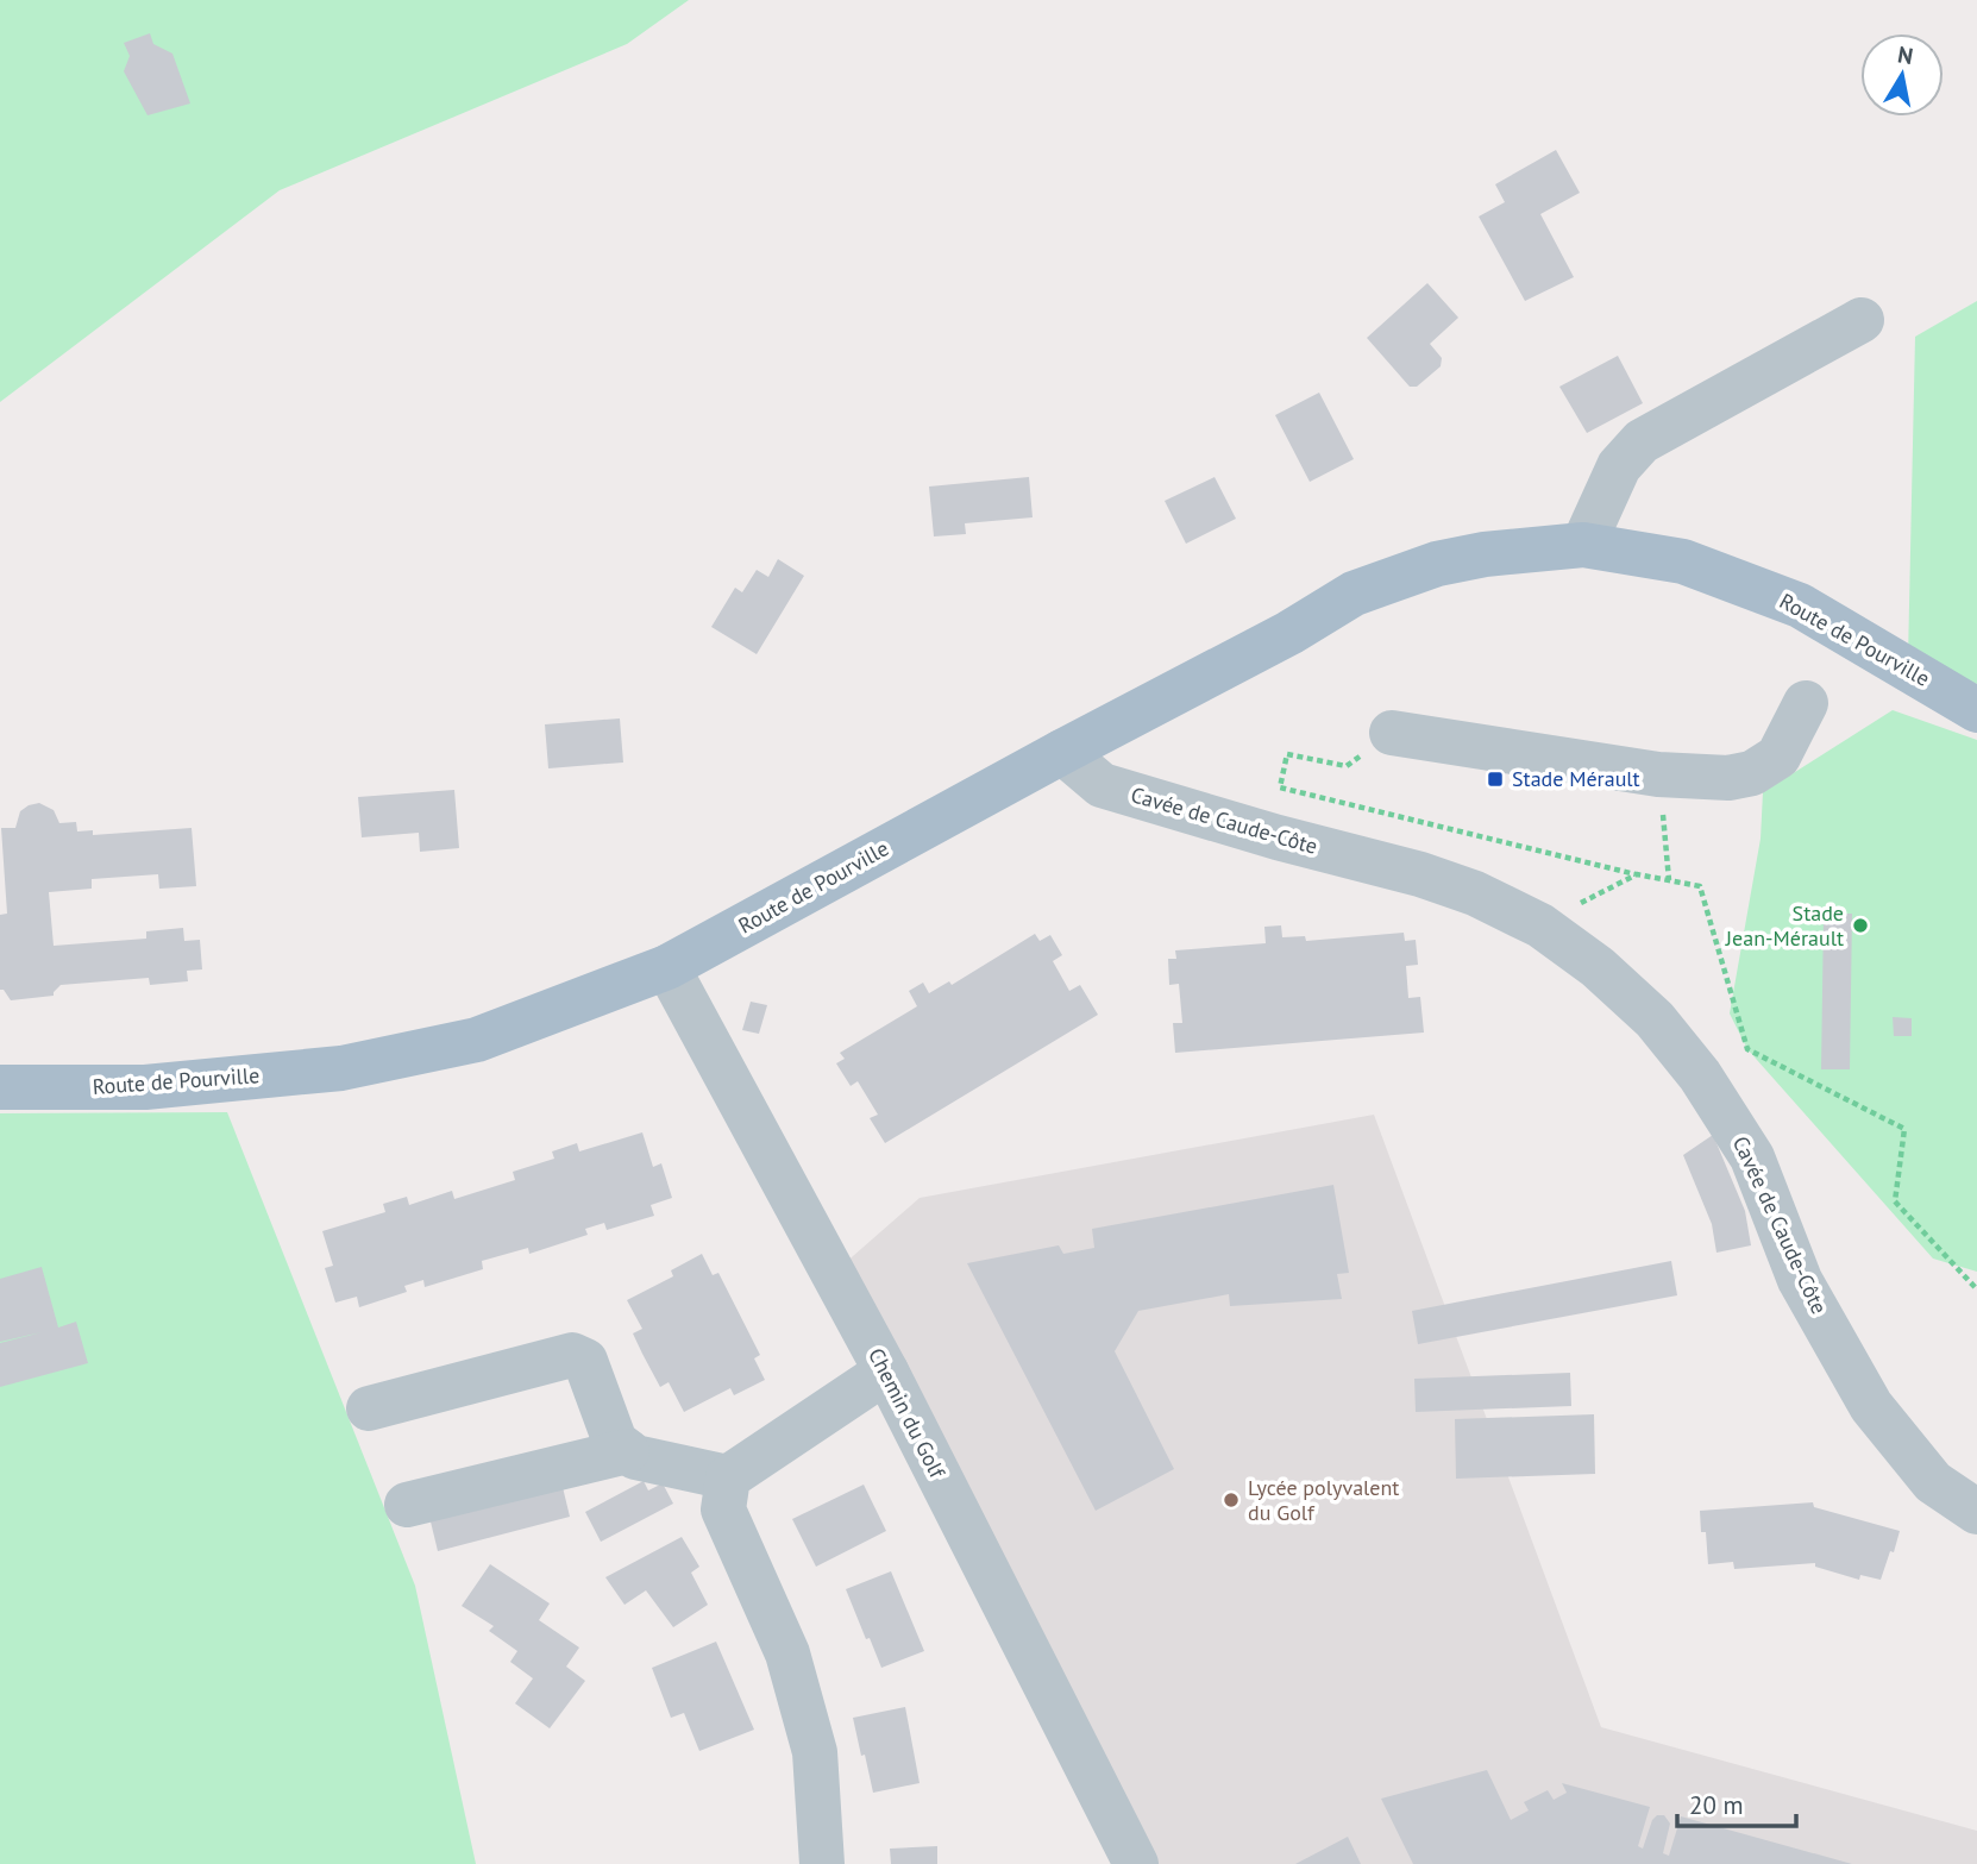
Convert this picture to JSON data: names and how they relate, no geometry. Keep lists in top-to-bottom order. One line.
{"streets":{"main road":["Route de Pourville"],"street":["Cavée de Caude-Côte","Chemin du Golf"]},"crossings":[["Route de Pourville","Cavée de Caude-Côte"],["Route de Pourville","Chemin du Golf"]],"places":{"transit":["Stade Mérault"],"other":["Stade Jean-Mérault","Lycée polyvalent du Golf"]},"scale_bar":"20 m","north":"top"}
